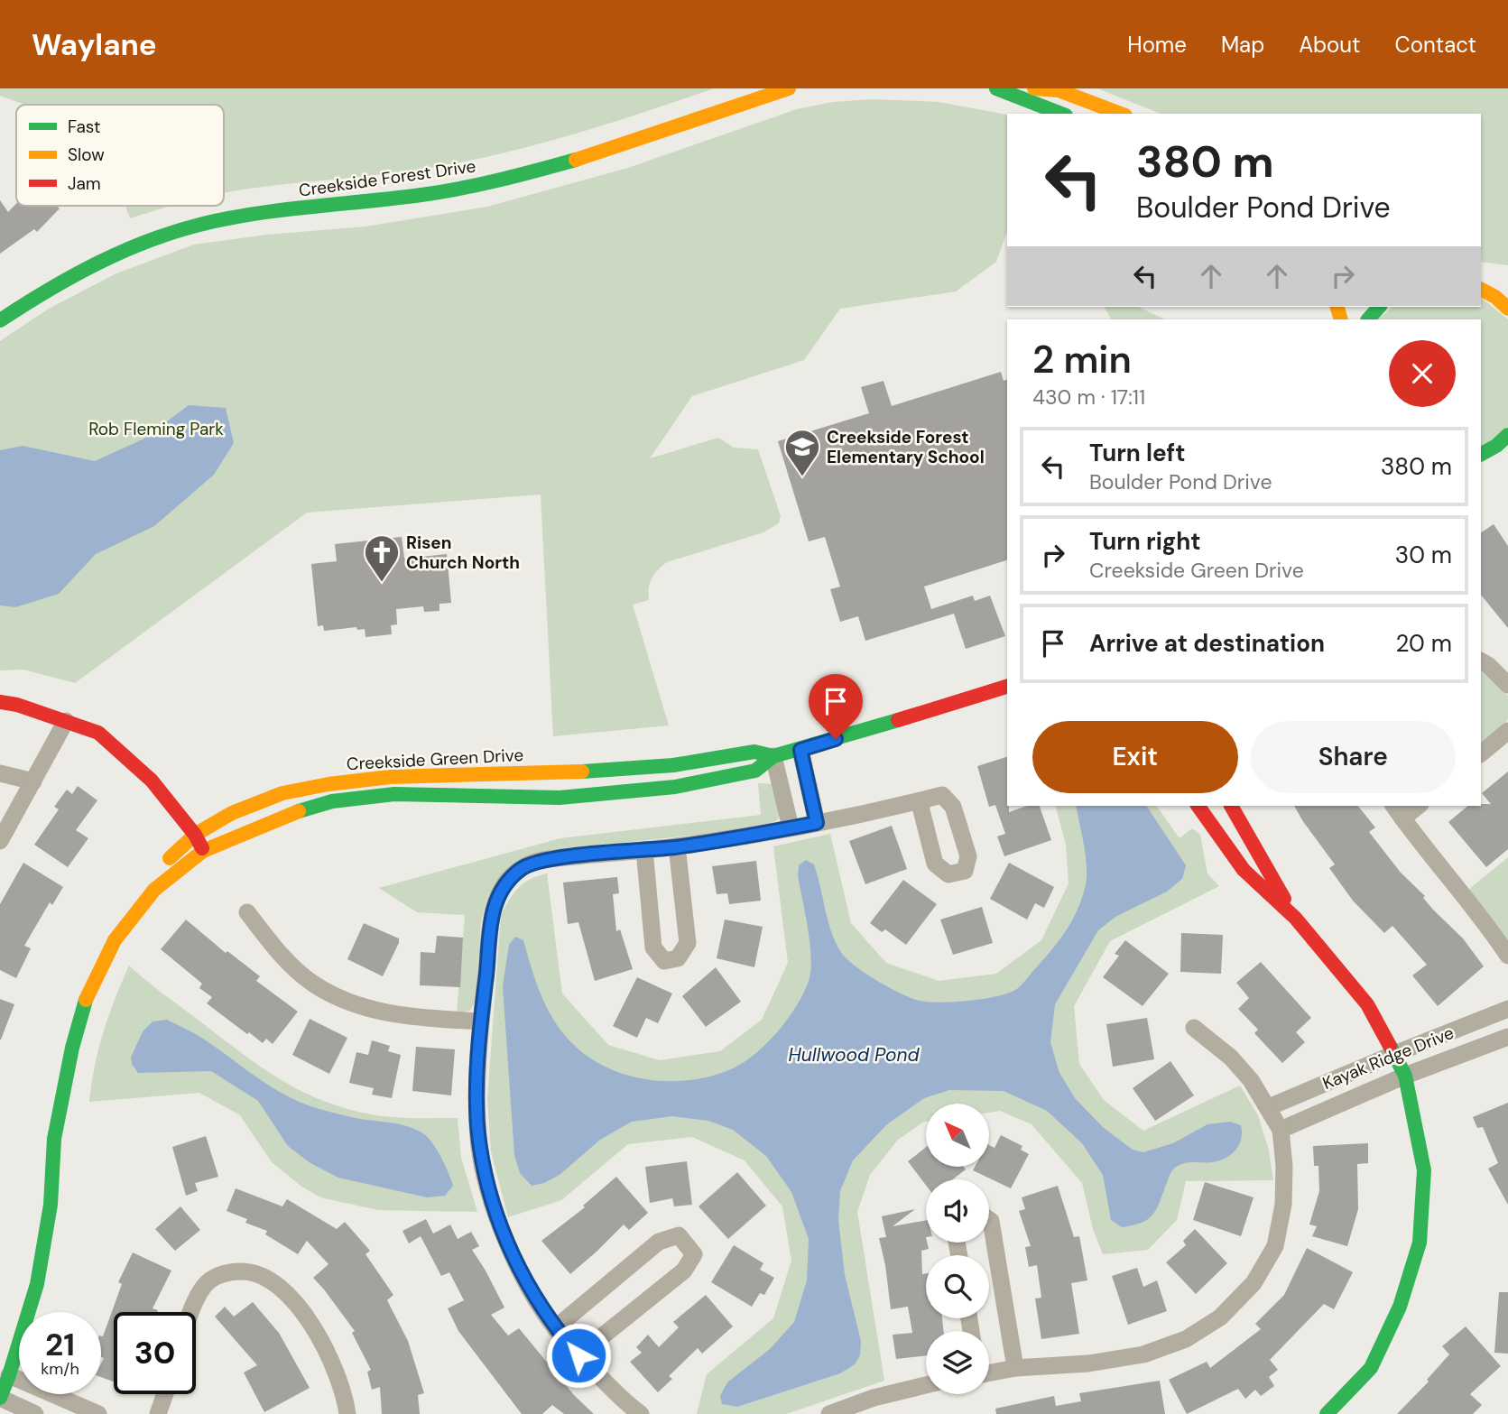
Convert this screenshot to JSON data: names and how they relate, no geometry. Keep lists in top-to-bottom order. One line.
{"streets":{"main road":["Creekside Forest Drive","Creekside Green Drive"],"street":["Kayak Ridge Drive"]},"water":["Hullwood Pond"],"parks":["Rob Fleming Park"],"places":{"school or university":["Creekside Forest Elementary School"],"church":["Risen Church North"]},"legend":["Fast","Slow","Jam"],"north":"top left","page":{"header":"Waylane","nav":["Home","Map","About","Contact"],"turn":["380 m","Boulder Pond Drive"],"heading":["2 min","430 m · 17:11"],"list":[{"name":"Turn left","note":"Boulder Pond Drive","value":"380 m"},{"name":"Turn right","note":"Creekside Green Drive","value":"30 m"},{"name":"Arrive at destination","value":"20 m"}],"buttons":["Exit","Share"],"speed":"21 km/h","limit":"30"}}
